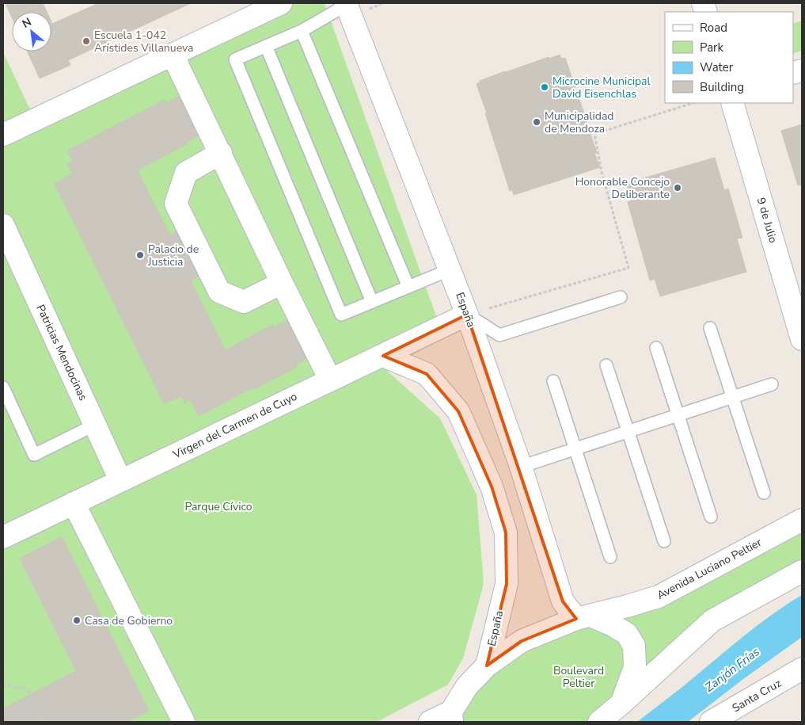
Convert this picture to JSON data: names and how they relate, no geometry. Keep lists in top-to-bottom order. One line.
{"streets":{"street":["9 de Julio","España","Patricias Mendocinas","Virgen del Carmen de Cuyo","Avenida Luciano Peltier","Santa Cruz"]},"crossings":[["España","Virgen del Carmen de Cuyo"],["España","Avenida Luciano Peltier"],["Patricias Mendocinas","Virgen del Carmen de Cuyo"]],"water":["Zanjón Frías"],"parks":["Parque Cívico","Boulevard Peltier"],"places":["Escuela 1-042 Arístides Villanueva","Microcine Municipal David Eisenchlas","Municipalidad de Mendoza","Honorable Concejo Deliberante","Palacio de Justicia","Casa de Gobierno"],"legend":["Road","Park","Water","Building"],"north":"top left"}
